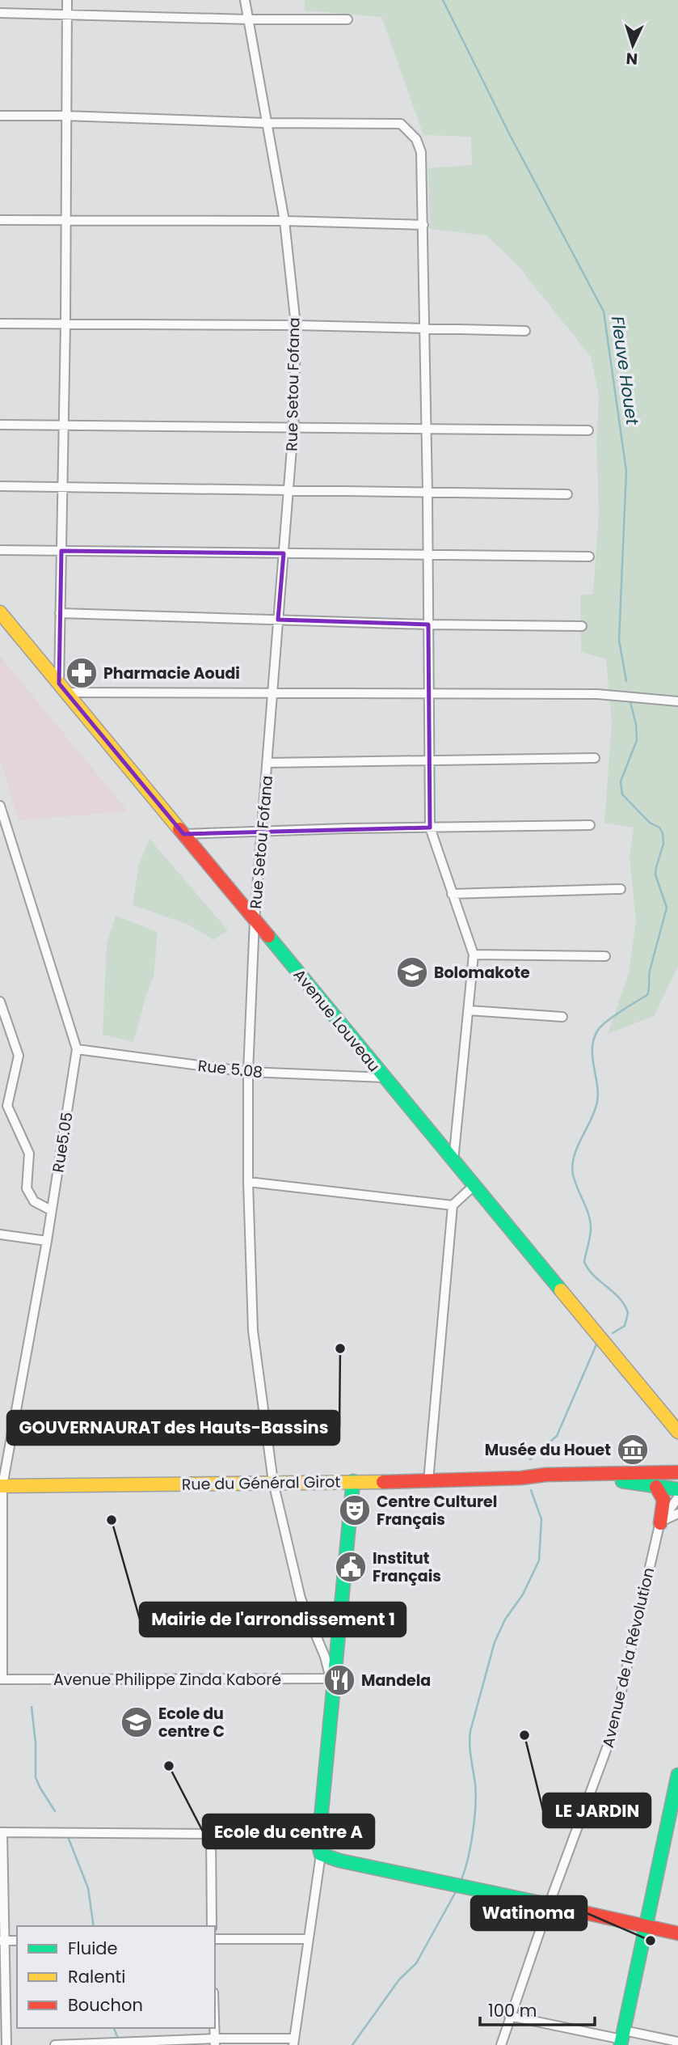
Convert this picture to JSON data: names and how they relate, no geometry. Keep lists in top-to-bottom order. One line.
{"streets":{"main road":["Avenue Louveau","Rue du Général Girot"],"street":["Rue Setou Fofana","Rue 5.08","Rue5.05","Avenue de la Révolution","Avenue Philippe Zinda Kaboré"]},"crossings":[["Rue Setou Fofana","Avenue Louveau"],["Rue Setou Fofana","Rue 5.08"],["Rue Setou Fofana","Rue du Général Girot"],["Rue Setou Fofana","Avenue Philippe Zinda Kaboré"],["Avenue Louveau","Rue 5.08"],["Rue 5.08","Rue5.05"],["Rue5.05","Rue du Général Girot"],["Rue5.05","Avenue Philippe Zinda Kaboré"]],"water":["Fleuve Houet"],"places":{"pharmacy":["Pharmacie Aoudi"],"school or university":["Bolomakote","Ecole du centre C"],"other":["GOUVERNAURAT des Hauts-Bassins","Mairie de l'arrondissement 1","LE JARDIN","Ecole du centre A","Watinoma"],"museum":["Musée du Houet"],"theatre":["Centre Culturel Français"],"public building":["Institut Français"],"restaurant":["Mandela"]},"legend":["Fluide","Ralenti","Bouchon"],"scale_bar":"100 m","north":"bottom"}
